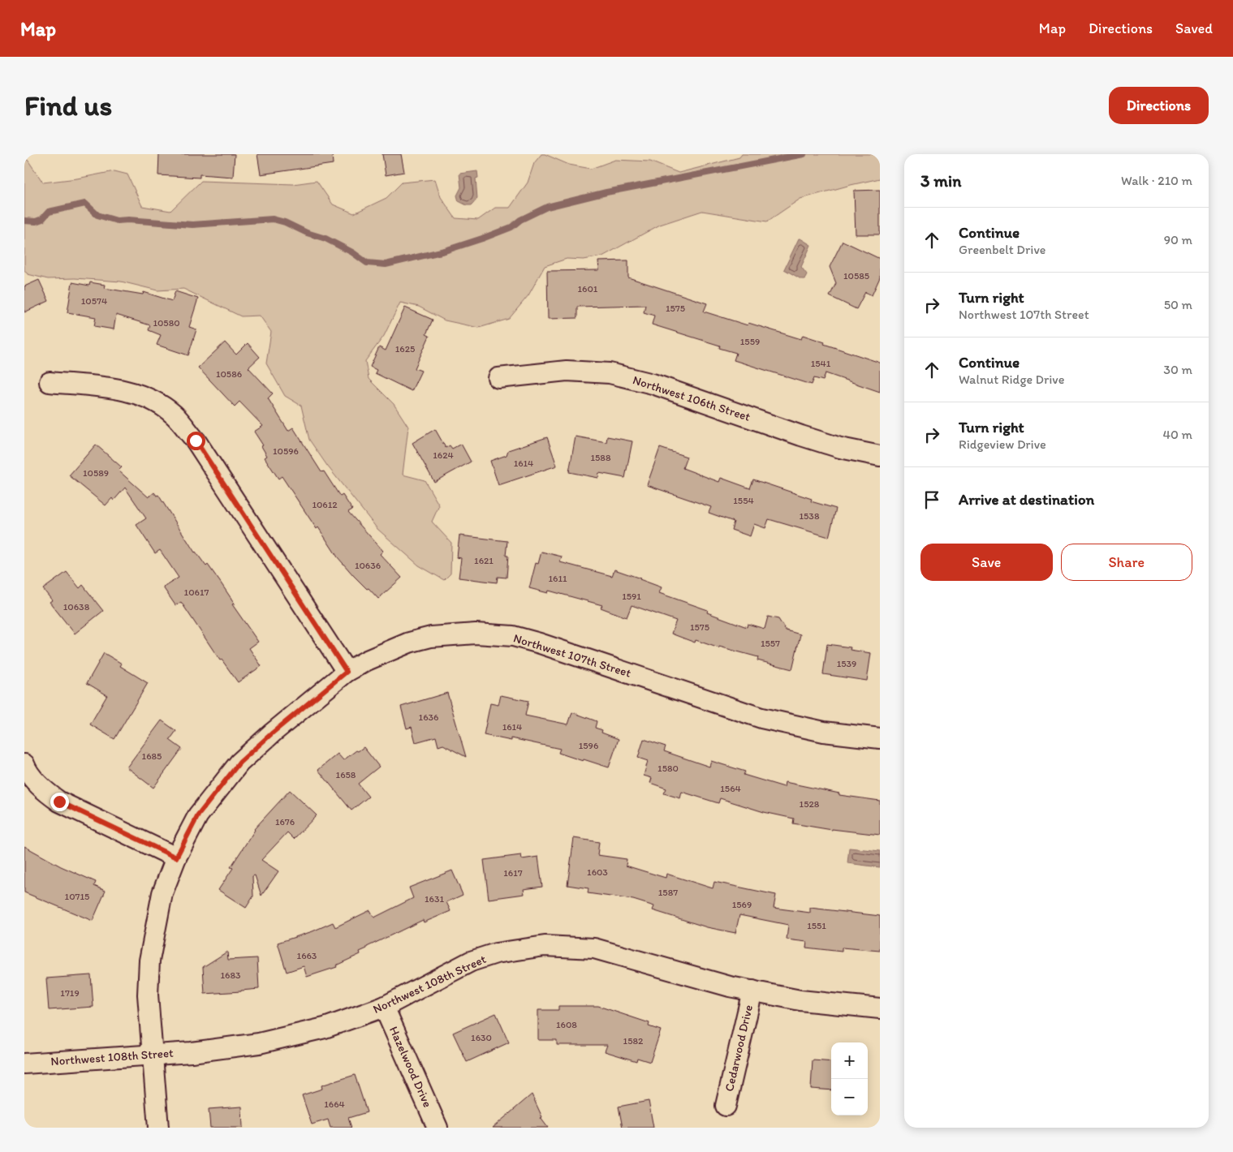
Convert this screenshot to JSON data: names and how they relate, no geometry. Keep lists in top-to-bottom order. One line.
{"streets":{"street":["Northwest 106th Street","Northwest 107th Street","Northwest 108th Street","Cedarwood Drive","Hazelwood Drive"]},"crossings":[["Northwest 107th Street","Northwest 108th Street"],["Northwest 108th Street","Cedarwood Drive"],["Northwest 108th Street","Hazelwood Drive"]],"house_numbers":["10585","1601","10574","1575","10580","1559","1625","1541","10586","10596","1624","1588","1614","10589","1554","10612","1538","1621","10636","1611","10617","1591","10638","1575","1557","1539","1636","1614","1596","1685","1580","1658","1564","1528","1676","1603","1617","1587","10715","1631","1569","1551","1663","1683","1719","1608","1630","1582","1664"],"page":{"header":"Map","nav":["Map","Directions","Saved"],"buttons":["Directions",["Save","Share"]],"title":"Find us","heading":["3 min","Walk · 210 m"],"list":[["Continue","Greenbelt Drive","90 m"],["Turn right","Northwest 107th Street","50 m"],["Continue","Walnut Ridge Drive","30 m"],["Turn right","Ridgeview Drive","40 m"],"Arrive at destination"],"map_buttons":["+","−"]}}
